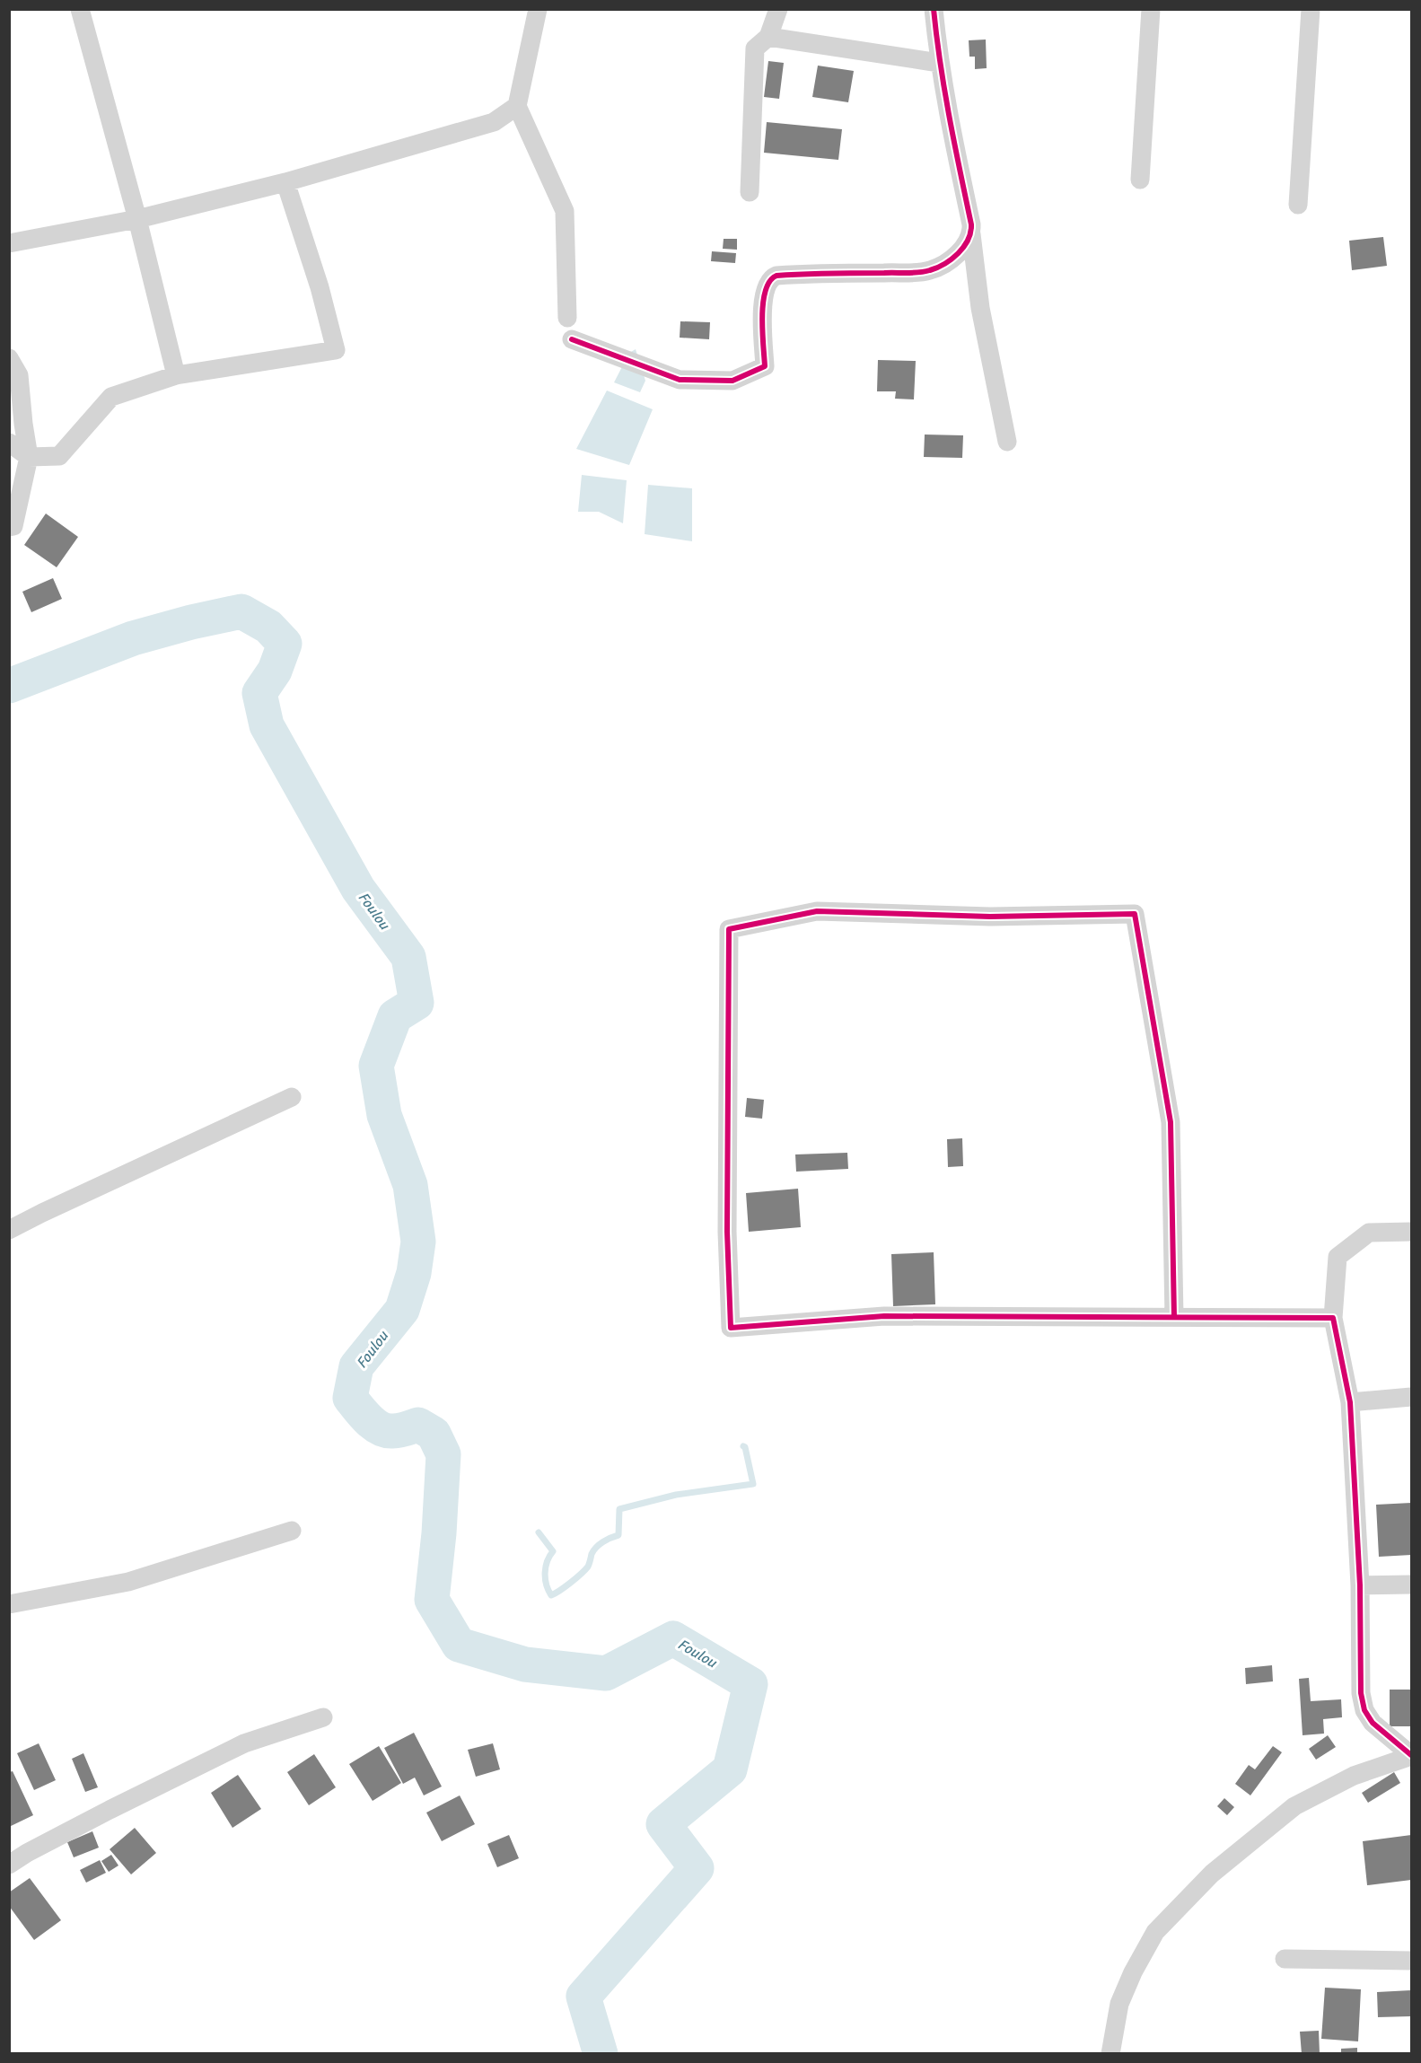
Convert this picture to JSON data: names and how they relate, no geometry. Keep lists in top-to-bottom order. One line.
{"water":["Foulou"]}
